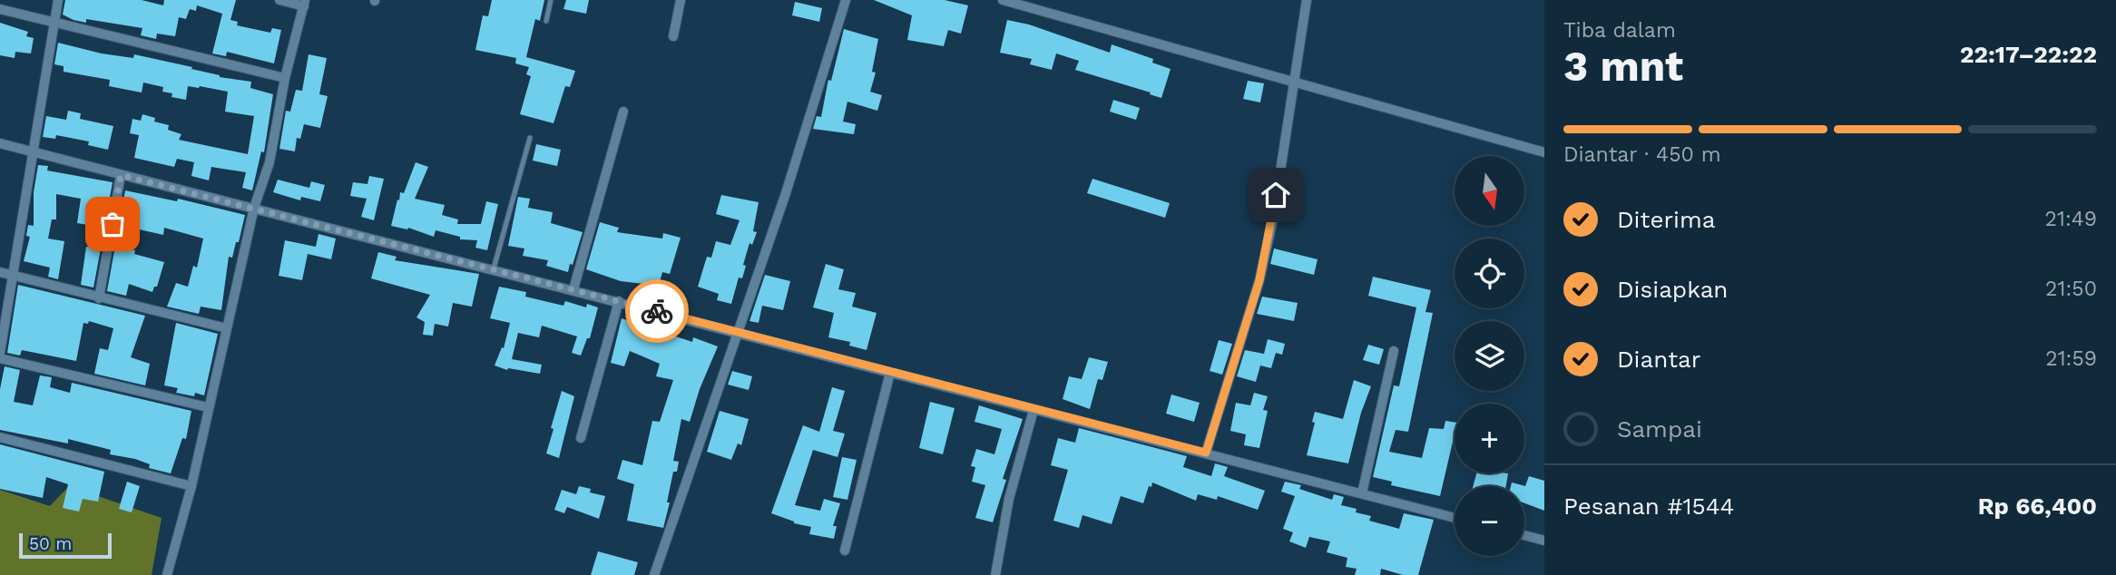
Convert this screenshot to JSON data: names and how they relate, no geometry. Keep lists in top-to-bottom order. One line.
{"scale_bar":"50 m","north":"bottom","page":{"heading":["3 mnt","Tiba dalam","22:17–22:22"],"panel":["Pesanan #1544","Rp 66,400"],"bar":"Diantar · 450 m","map_buttons":["+","−"],"list":[["Diterima","21:49"],["Disiapkan","21:50"],["Diantar","21:59"],"Sampai"],"scale":"50 m"}}
